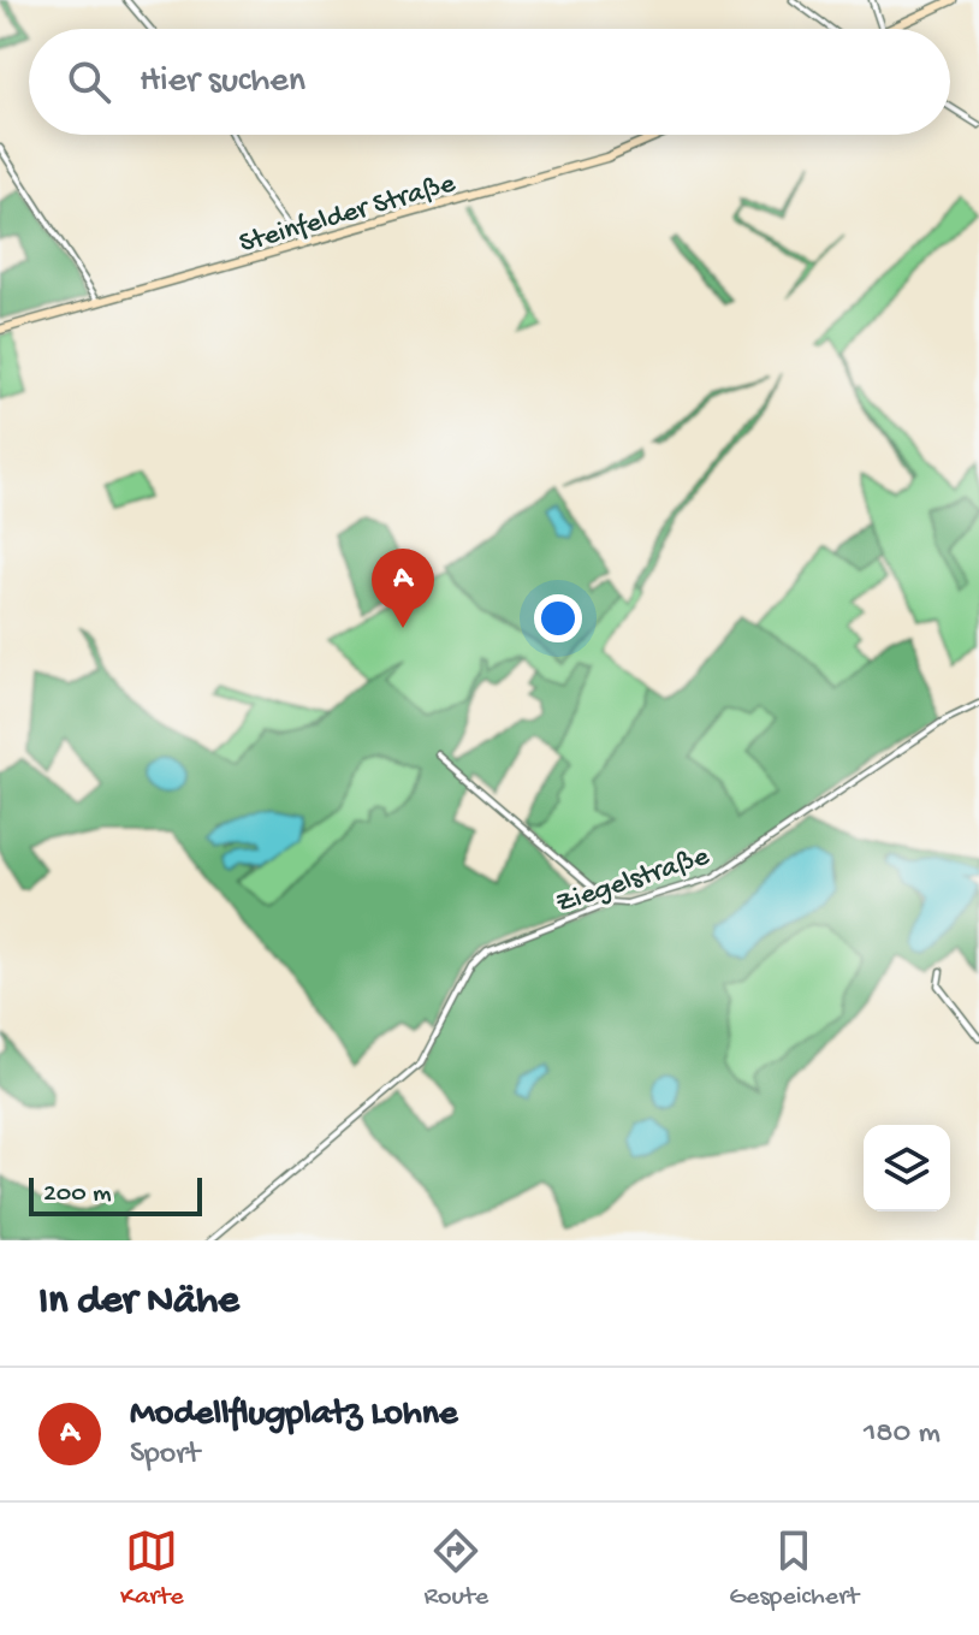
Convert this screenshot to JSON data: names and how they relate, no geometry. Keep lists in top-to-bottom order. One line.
{"streets":{"main road":["Steinfelder Straße"],"street":["Ziegelstraße"]},"scale_bar":"200 m","page":{"search":"Hier suchen","pins":"A","scale":"200 m","heading":"In der Nähe","list":[{"mark":"A","name":"Modellflugplatz Lohne","note":"Sport","value":"180 m"}],"nav":["Karte","Route","Gespeichert"]}}
